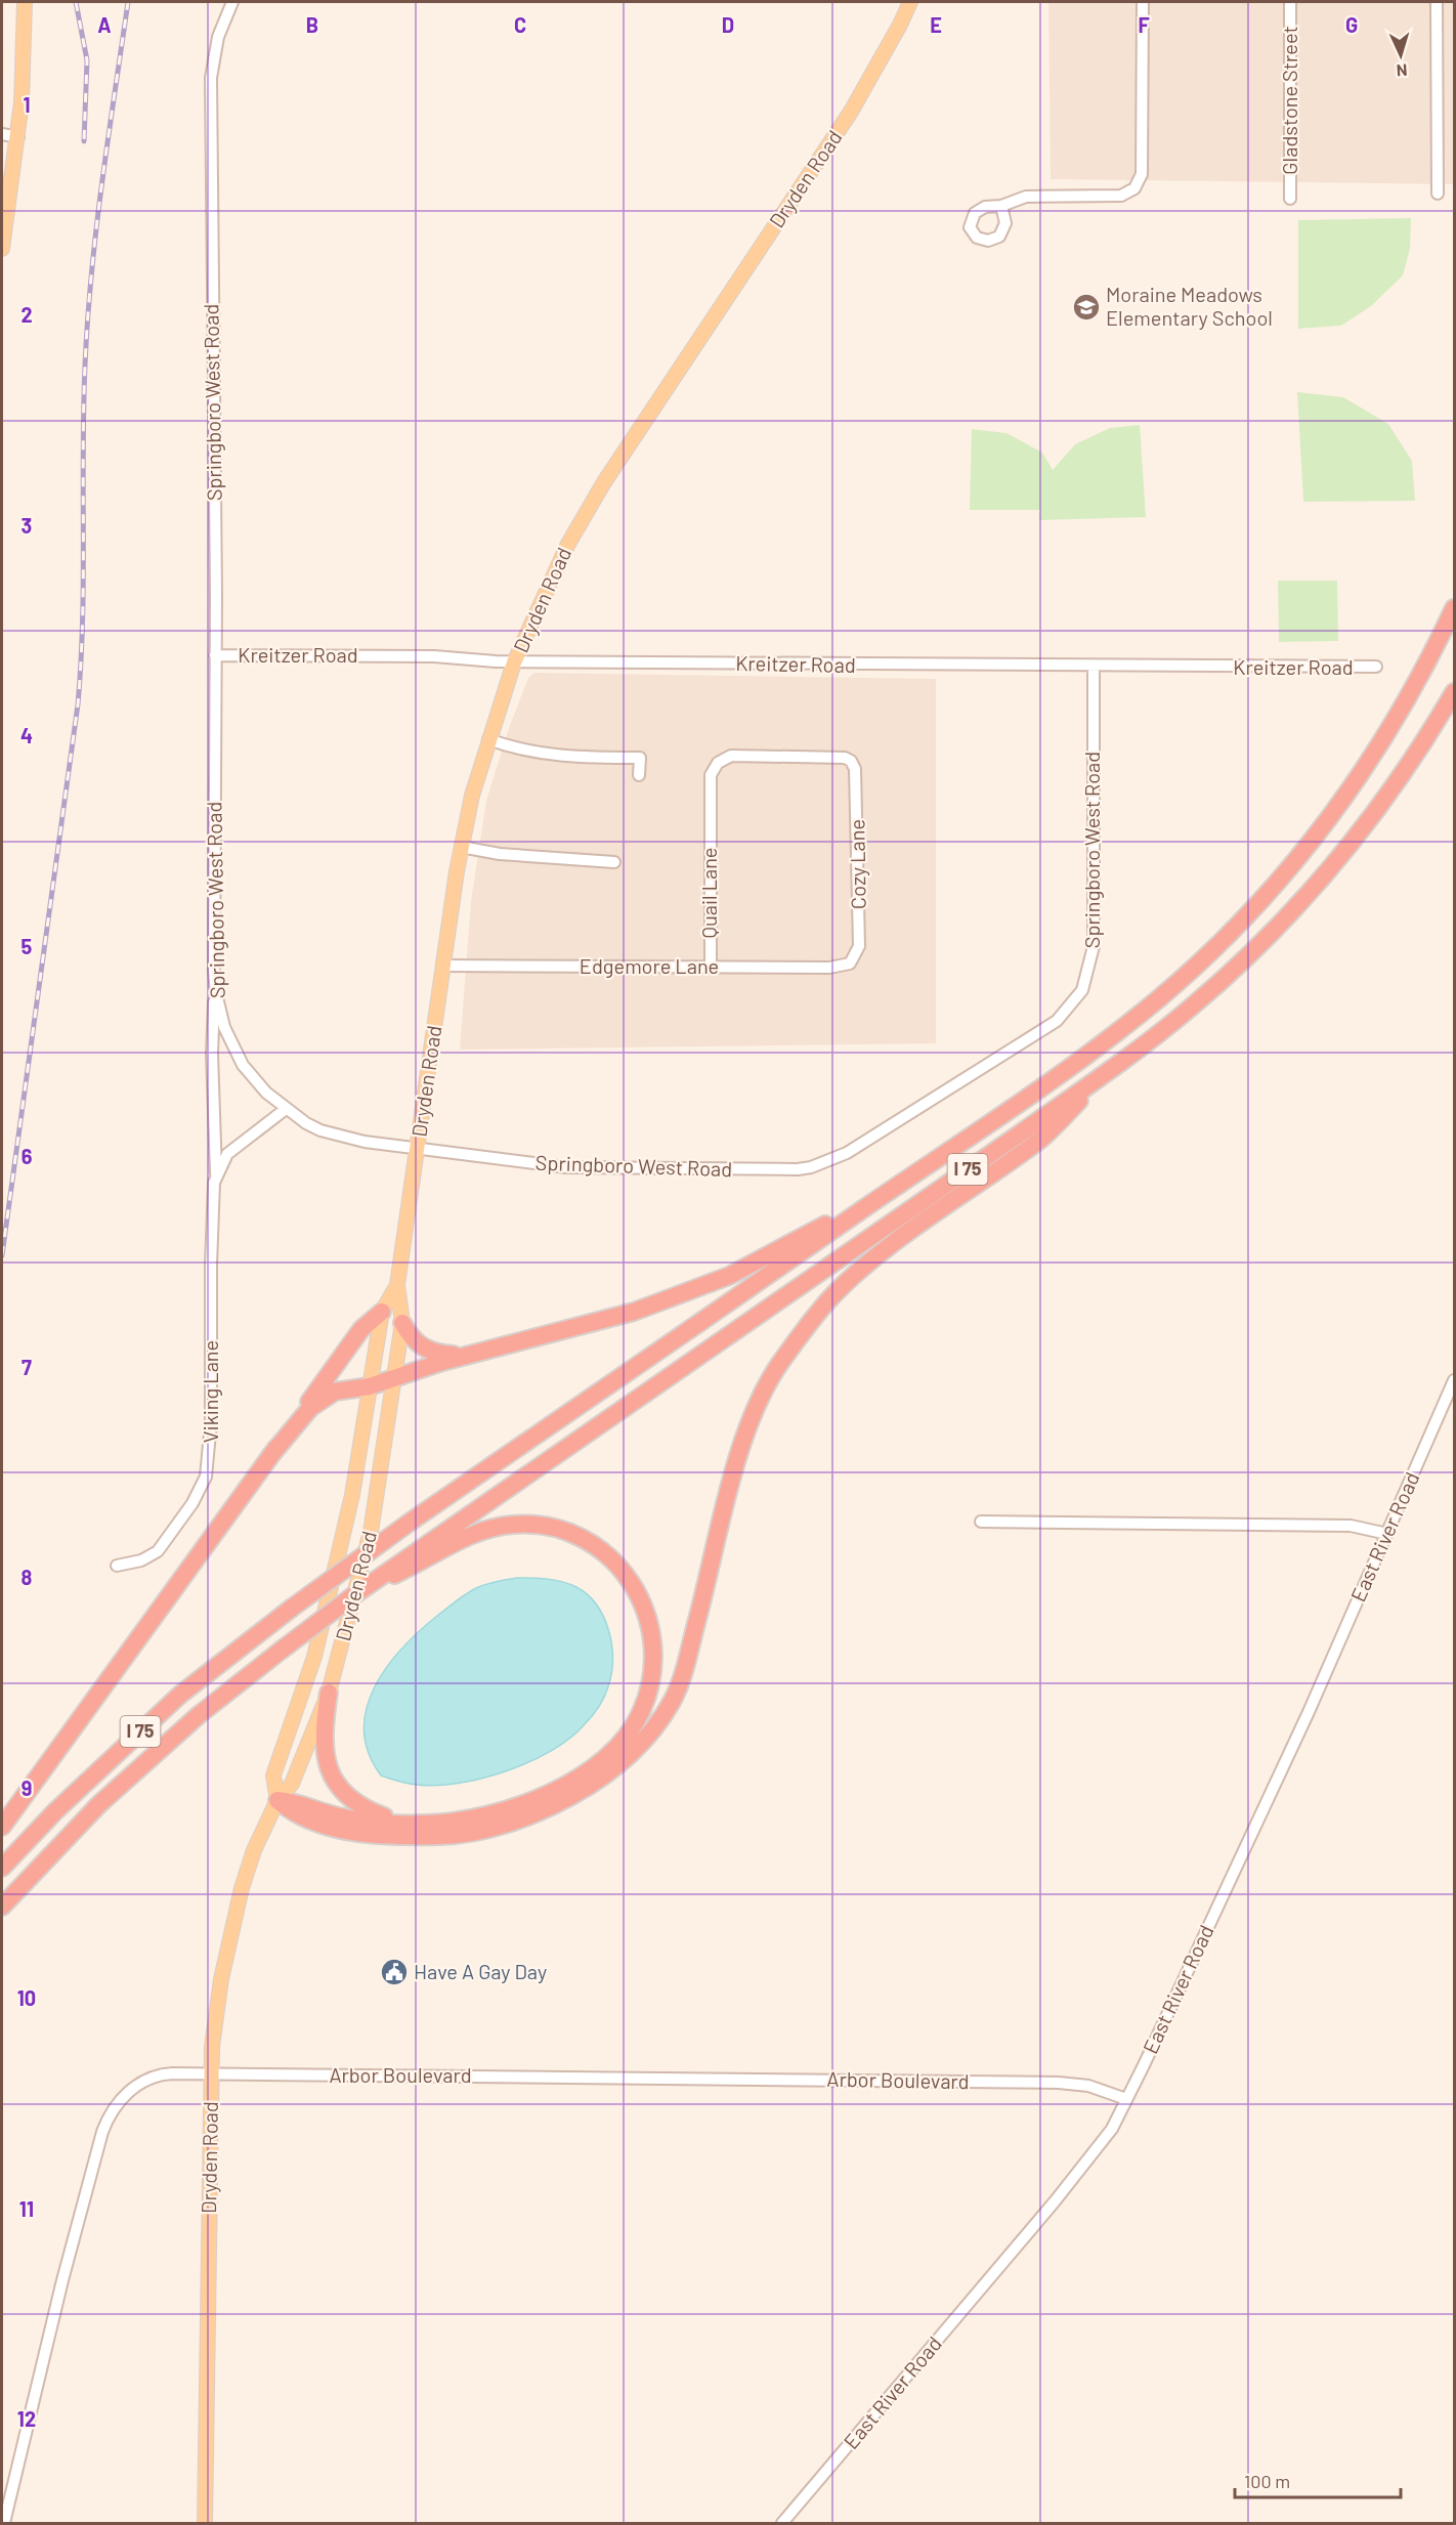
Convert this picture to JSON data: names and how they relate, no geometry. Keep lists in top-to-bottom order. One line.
{"streets":{"highway":["I 75"],"main road":["Dryden Road"],"street":["Gladstone Street","Springboro West Road","Kreitzer Road","Cozy Lane","Quail Lane","Edgemore Lane","Viking Lane","East River Road","Arbor Boulevard"]},"crossings":[["Dryden Road","Springboro West Road"],["Dryden Road","Kreitzer Road"],["Dryden Road","Edgemore Lane"],["Dryden Road","Arbor Boulevard"],["Springboro West Road","Kreitzer Road"],["Springboro West Road","Viking Lane"],["Cozy Lane","Quail Lane"],["Cozy Lane","Edgemore Lane"],["Quail Lane","Edgemore Lane"],["East River Road","Arbor Boulevard"]],"places":{"school or university":["Moraine Meadows Elementary School"],"public building":["Have A Gay Day"]},"scale_bar":"100 m","north":"bottom","grid":{"columns":["A","B","C","D","E","F","G"],"rows":["1","2","3","4","5","6","7","8","9","10","11","12"]}}
